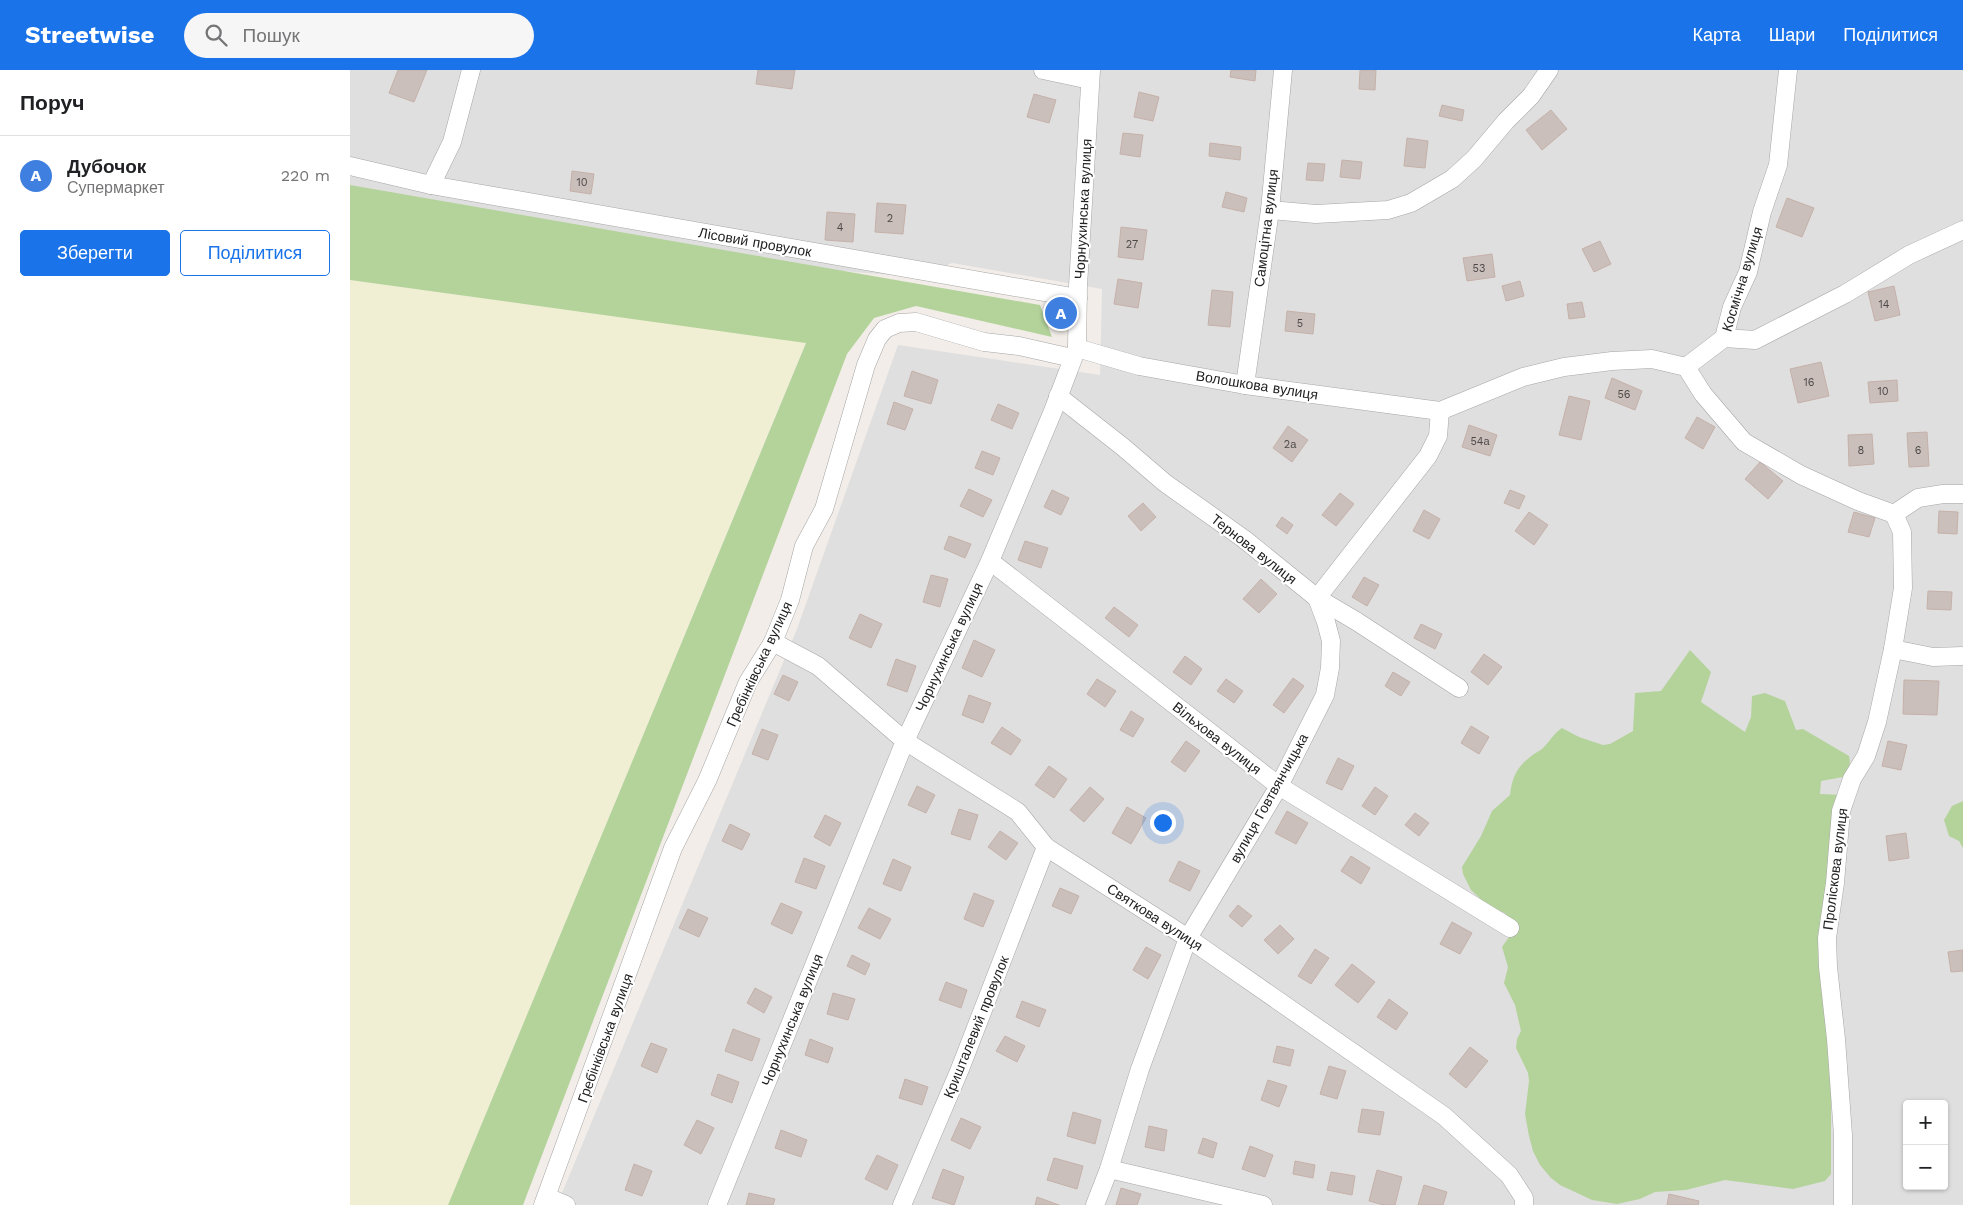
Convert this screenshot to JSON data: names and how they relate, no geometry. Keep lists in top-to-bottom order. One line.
{"streets":{"street":["Чорнухинська вулиця","Самоцітна вулиця","Лісовий провулок","Космічна вулиця","Волошкова вулиця","Тернова вулиця","Гребінківська вулиця","Вільхова вулиця","вулиця Говтвянчицька","Проліскова вулиця","Святкова вулиця","Кришталевий провулок"]},"crossings":[["Чорнухинська вулиця","Лісовий провулок"],["Чорнухинська вулиця","Волошкова вулиця"],["Чорнухинська вулиця","Тернова вулиця"],["Чорнухинська вулиця","Гребінківська вулиця"],["Чорнухинська вулиця","Вільхова вулиця"],["Чорнухинська вулиця","Святкова вулиця"],["Самоцітна вулиця","Волошкова вулиця"],["Волошкова вулиця","Гребінківська вулиця"],["Тернова вулиця","вулиця Говтвянчицька"],["Гребінківська вулиця","Святкова вулиця"],["Вільхова вулиця","вулиця Говтвянчицька"],["вулиця Говтвянчицька","Святкова вулиця"],["Святкова вулиця","Кришталевий провулок"]],"house_numbers":["10","2","4","27","53","14","5","16","10","56","54а","2а","8","6"],"page":{"header":"Streetwise","search":"Пошук","nav":["Карта","Шари","Поділитися"],"heading":"Поруч","list":[{"mark":"A","name":"Дубочок","note":"Супермаркет","value":"220 m"}],"buttons":["Зберегти","Поділитися"],"pins":"A","map_buttons":["+","−"]}}
